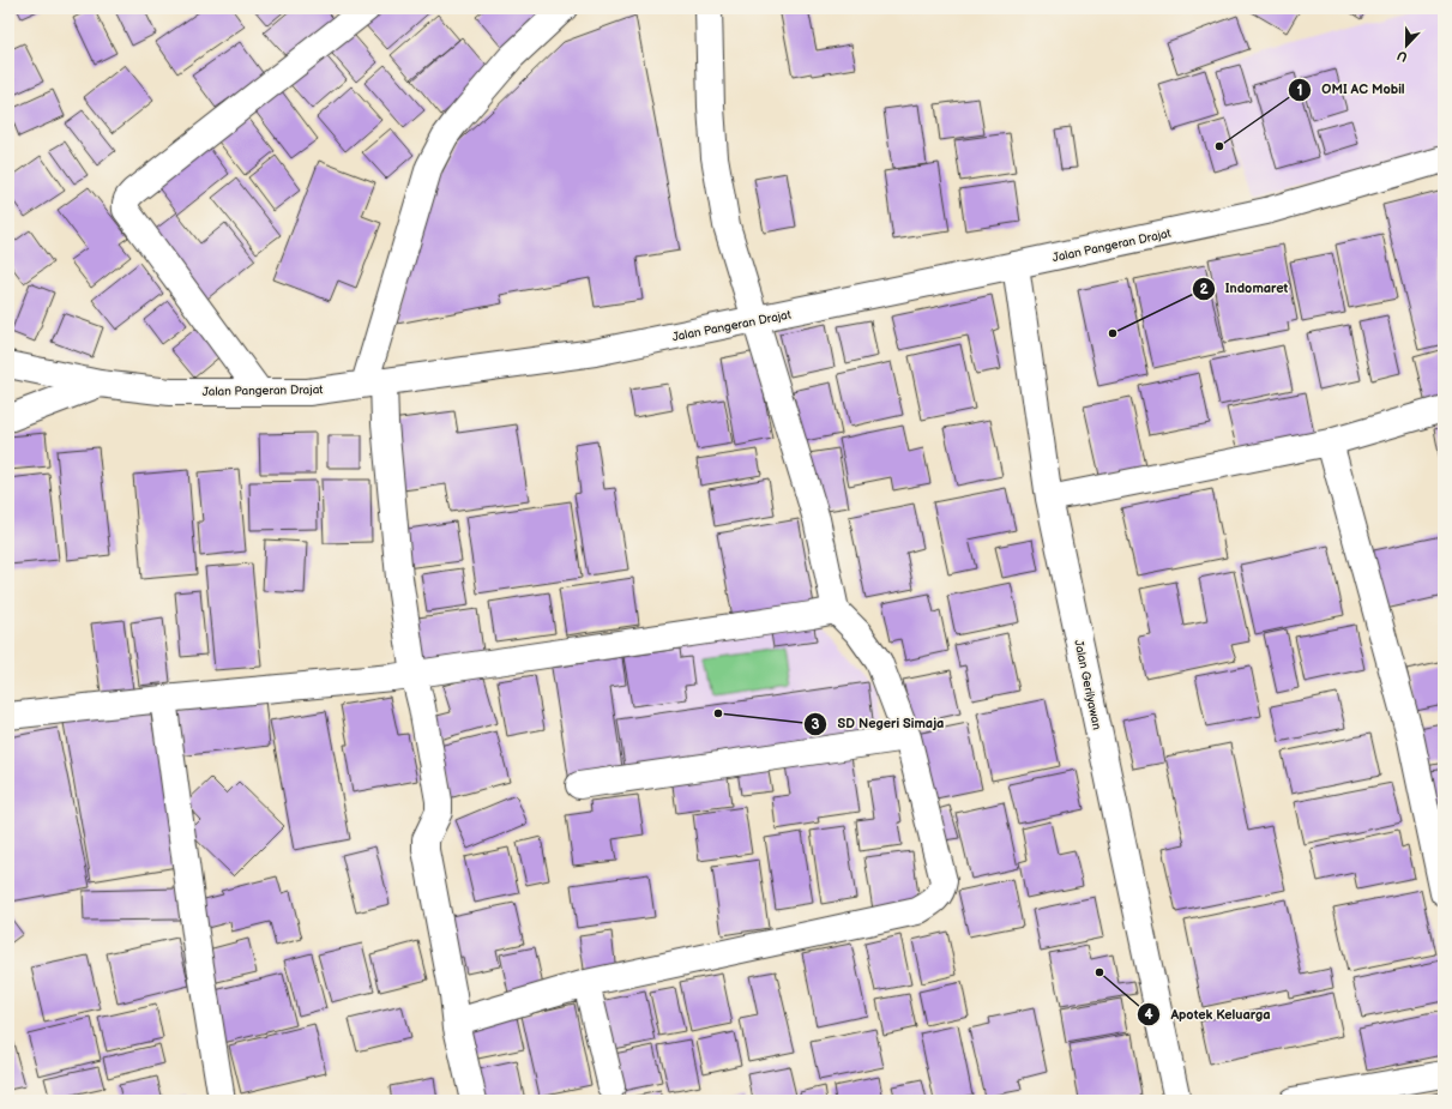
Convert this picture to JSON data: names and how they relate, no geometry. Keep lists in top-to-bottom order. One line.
{"streets":{"street":["Jalan Pangeran Drajat","Jalan Gerilyawan"]},"crossings":[["Jalan Pangeran Drajat","Jalan Gerilyawan"]],"places":["OMI AC Mobil","Indomaret","SD Negeri Simaja","Apotek Keluarga"],"north":"bottom"}
